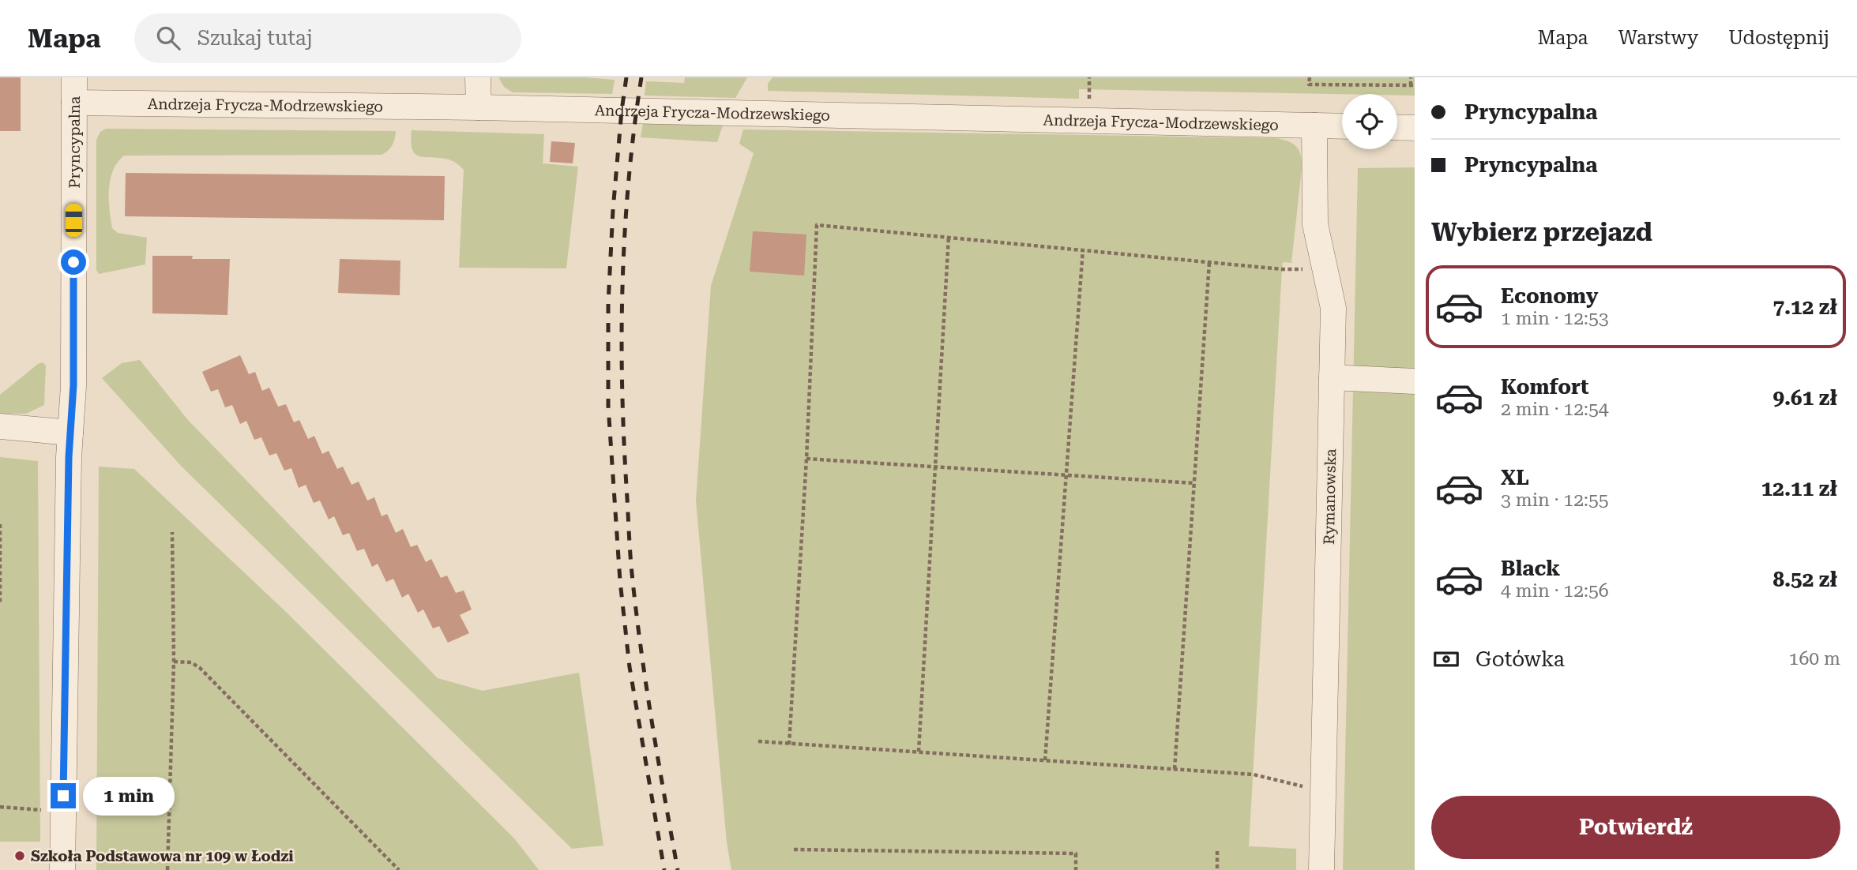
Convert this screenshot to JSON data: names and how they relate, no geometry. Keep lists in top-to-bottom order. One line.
{"streets":{"street":["Andrzeja Frycza-Modrzewskiego","Pryncypalna","Rymanowska"]},"crossings":[["Andrzeja Frycza-Modrzewskiego","Pryncypalna"],["Andrzeja Frycza-Modrzewskiego","Rymanowska"]],"places":["Szkoła Podstawowa nr 109 w Łodzi"],"page":{"header":"Mapa","search":"Szukaj tutaj","nav":["Mapa","Warstwy","Udostępnij"],"banner":["Pryncypalna","Pryncypalna"],"heading":"Wybierz przejazd","list":[{"name":"Economy","note":"1 min · 12:53","value":"7.12 zł"},{"name":"Komfort","note":"2 min · 12:54","value":"9.61 zł"},{"name":"XL","note":"3 min · 12:55","value":"12.11 zł"},{"name":"Black","note":"4 min · 12:56","value":"8.52 zł"}],"pay":["Gotówka","160 m"],"bubble":"1 min","buttons":"Potwierdź"}}
